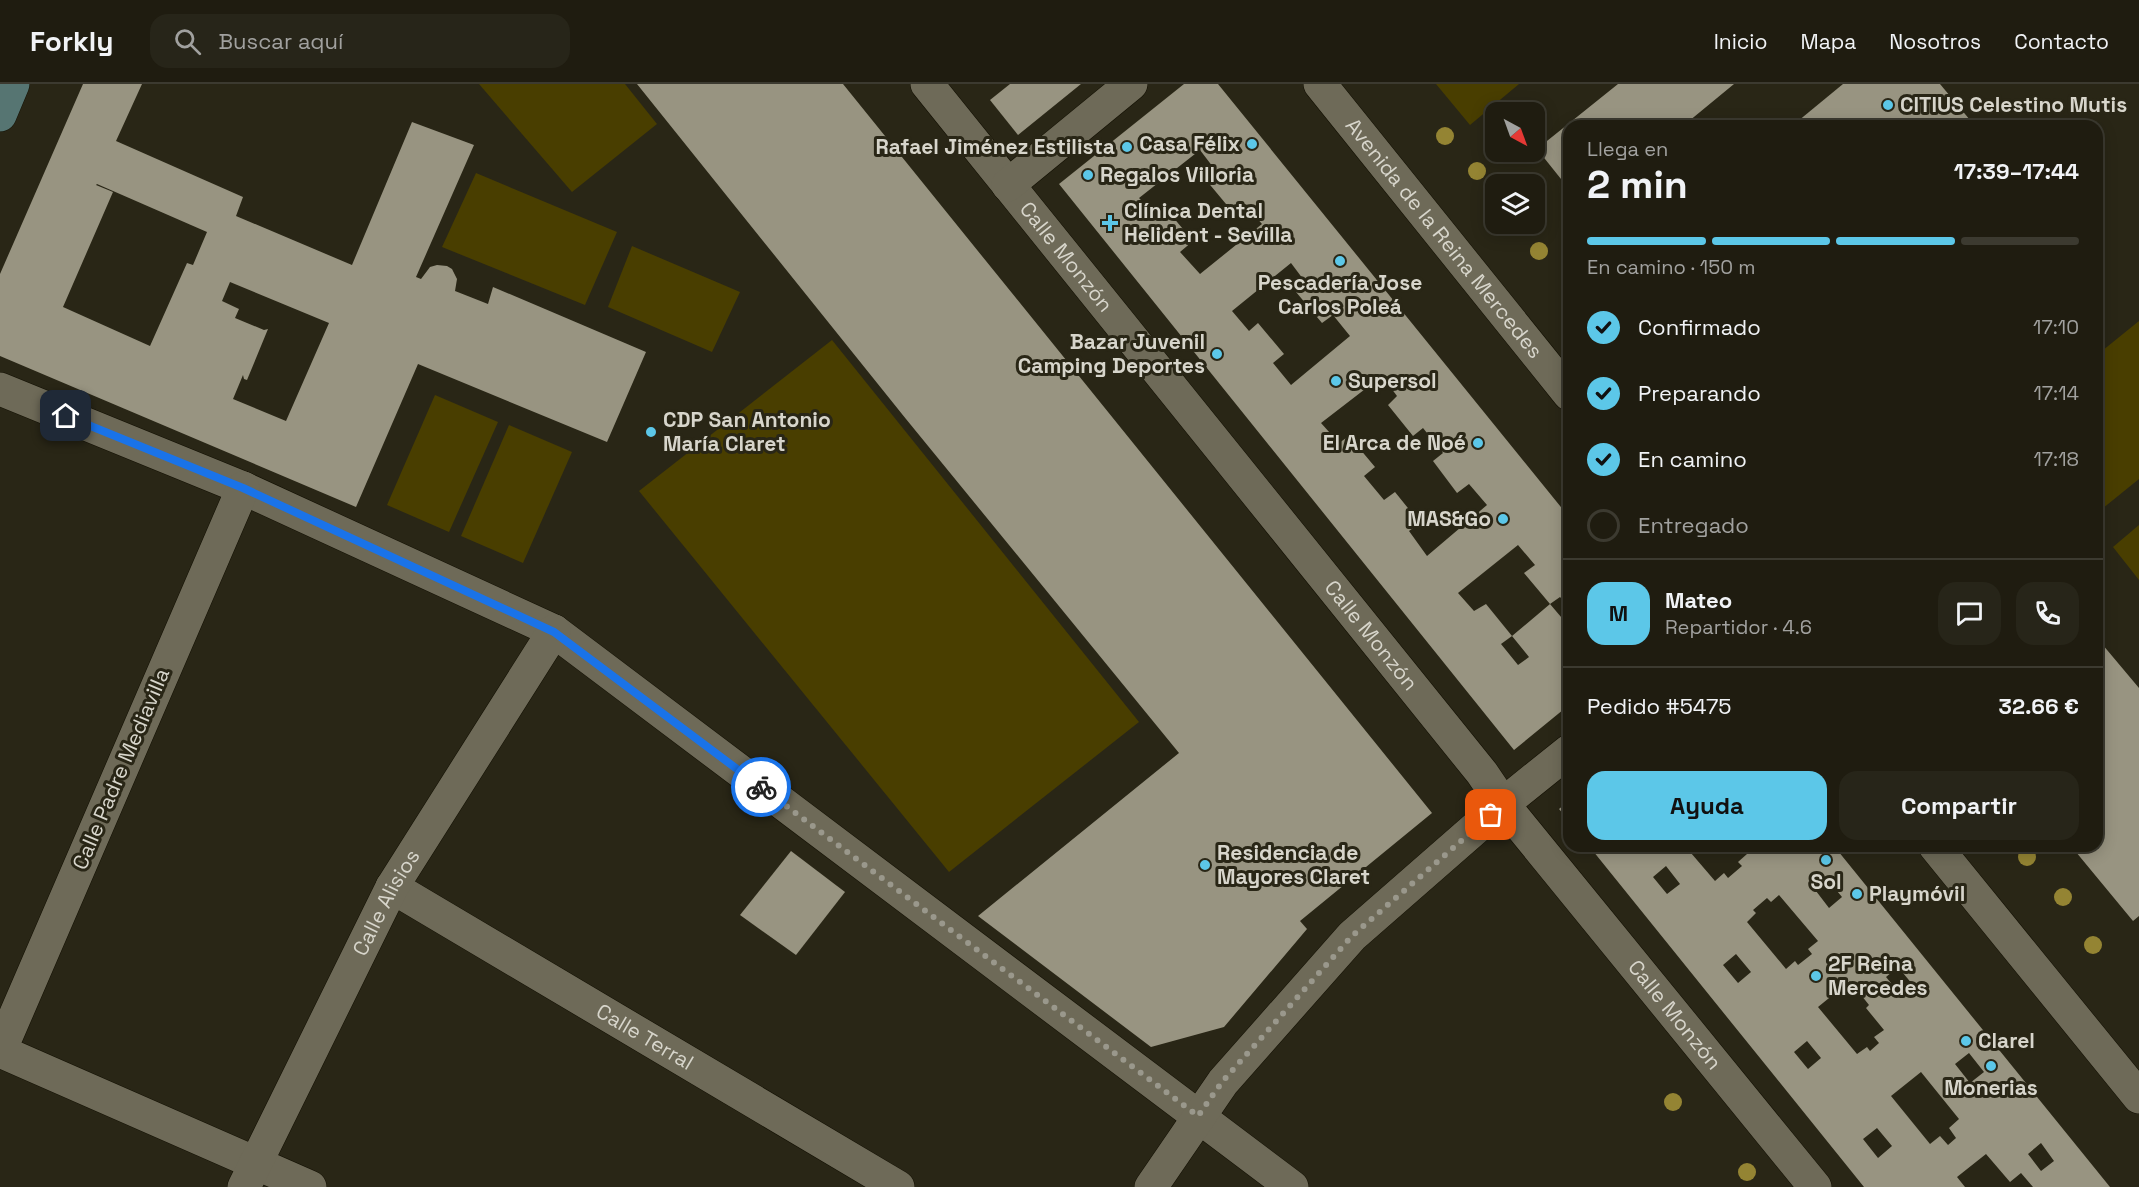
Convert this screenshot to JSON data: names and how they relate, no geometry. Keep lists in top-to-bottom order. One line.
{"streets":{"street":["Avenida de la Reina Mercedes","Calle Monzón","Calle Padre Mediavilla","Calle Alisios","Calle Terral"]},"crossings":[["Calle Alisios","Calle Terral"]],"places":{"other":["CITIUS Celestino Mutis","Casa Félix","Rafael Jiménez Estilista","Regalos Villoria","Pescadería Jose Carlos Poleá","Bazar Juvenil Camping Deportes","Supersol","CDP San Antonio María Claret","El Arca de Noé","MAS&Go","Sol","Residencia de Mayores Claret","Playmóvil","2F Reina Mercedes","Clarel","Monerias"],"health":["Clínica Dental Helident - Sevilla"]},"north":"bottom right","page":{"header":"Forkly","search":"Buscar aquí","nav":["Inicio","Mapa","Nosotros","Contacto"],"heading":["2 min","Llega en","17:39–17:44"],"panel":["Mateo","Repartidor · 4.6","Pedido #5475","32.66 €"],"bar":"En camino · 150 m","list":[["Confirmado","17:10"],["Preparando","17:14"],["En camino","17:18"],"Entregado"],"round":"M","buttons":["Ayuda","Compartir"]}}
